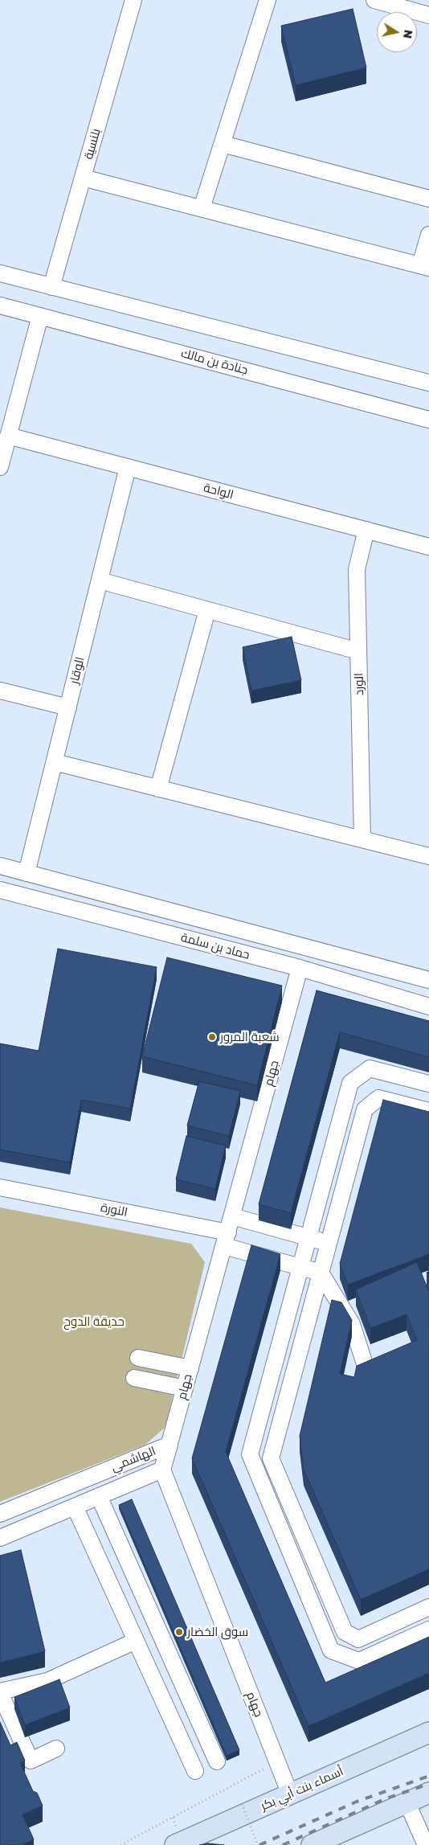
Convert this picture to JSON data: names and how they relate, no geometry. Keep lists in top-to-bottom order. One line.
{"streets":{"main road":["أسماء بنت أبي بكر"],"street":["بلنسية","جنادة بن مالك","الواحة","الوقار","الورد","حماد بن سلمة","جهام","النورة","الهاشمي"]},"crossings":[["الواحة","الوقار"],["الواحة","الورد"],["الوقار","حماد بن سلمة"],["حماد بن سلمة","جهام"],["جهام","النورة"],["جهام","الهاشمي"],["جهام","أسماء بنت أبي بكر"]],"parks":["حديقة الدوح"],"places":["شعبة المرور","سوق الخضار"],"north":"right"}
